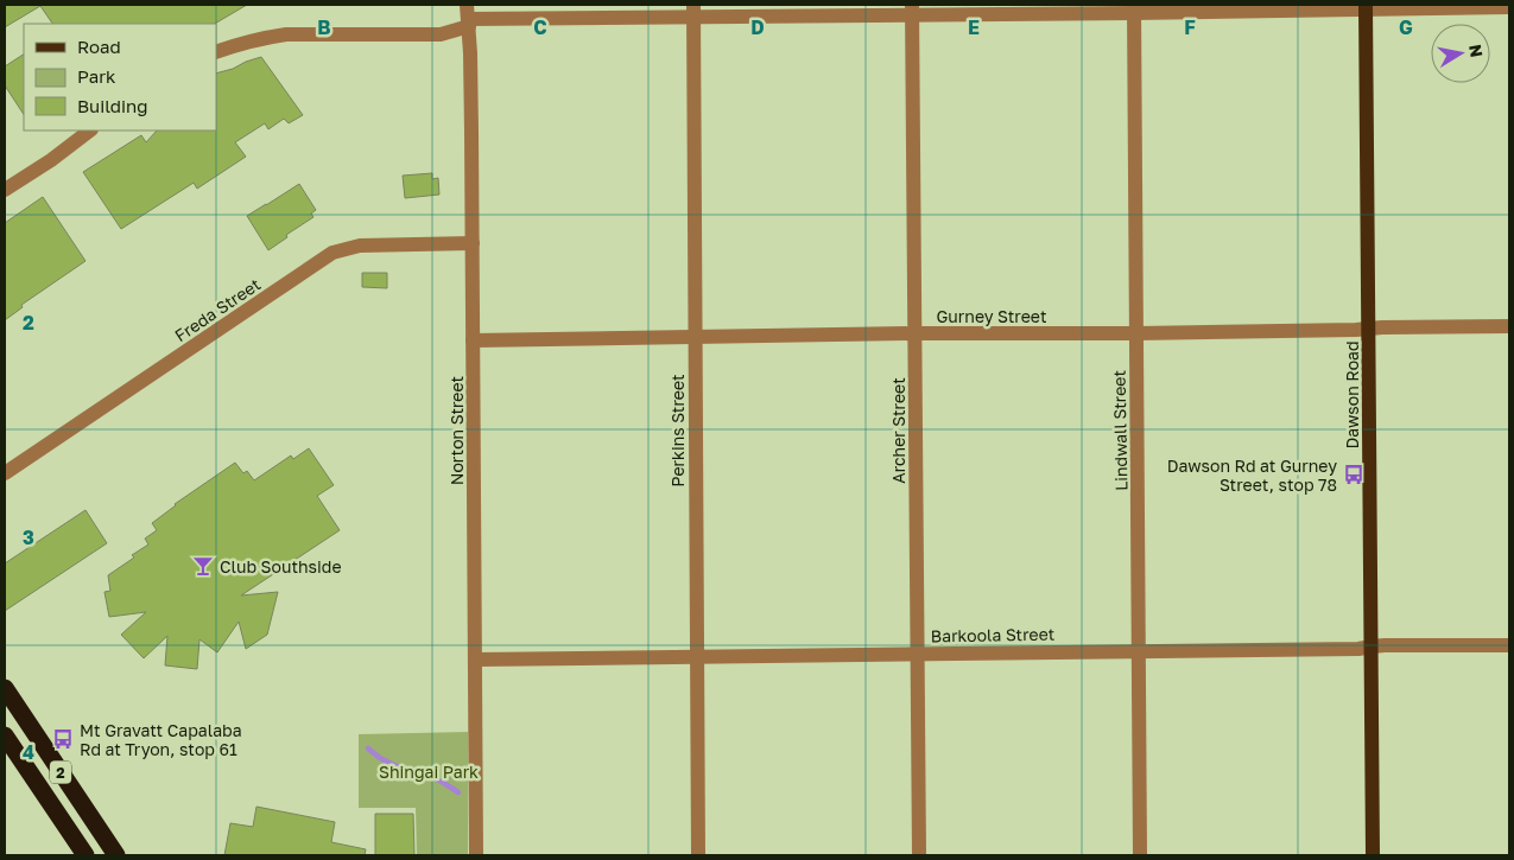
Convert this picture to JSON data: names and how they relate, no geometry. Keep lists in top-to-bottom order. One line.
{"streets":{"highway":["2"],"main road":["Dawson Road"],"street":["Freda Street","Gurney Street","Norton Street","Perkins Street","Archer Street","Lindwall Street","Barkoola Street"]},"crossings":[["Freda Street","Norton Street"],["Gurney Street","Dawson Road"],["Gurney Street","Norton Street"],["Gurney Street","Perkins Street"],["Gurney Street","Archer Street"],["Gurney Street","Lindwall Street"],["Dawson Road","Barkoola Street"],["Norton Street","Barkoola Street"],["Perkins Street","Barkoola Street"],["Archer Street","Barkoola Street"],["Lindwall Street","Barkoola Street"]],"parks":["Shingai Park"],"places":{"bus stop":["Dawson Rd at Gurney Street, stop 78","Mt Gravatt Capalaba Rd at Tryon, stop 61"],"bar":["Club Southside"]},"legend":["Road","Park","Building"],"north":"right","grid":{"columns":["B","C","D","E","F","G"],"rows":["2","3","4"]}}
